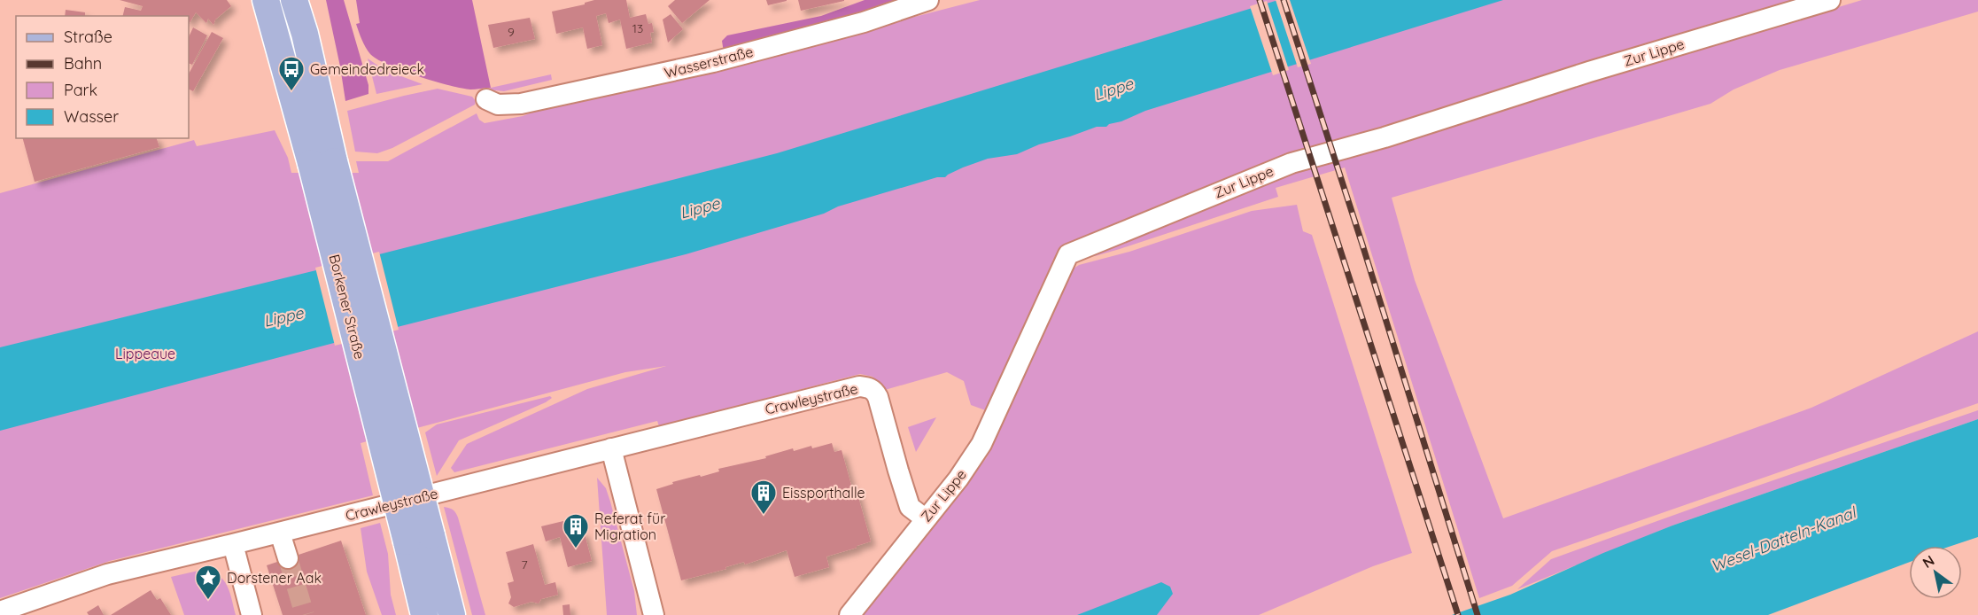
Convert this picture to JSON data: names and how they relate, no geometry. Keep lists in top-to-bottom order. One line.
{"streets":{"main road":["Borkener Straße"],"street":["Zur Lippe","Wasserstraße","Crawleystraße"]},"crossings":[["Zur Lippe","Crawleystraße"]],"water":["Lippe","Wesel-Datteln-Kanal"],"parks":["Lippeaue"],"places":{"bus stop":["Gemeindedreieck"],"building":["Eissporthalle","Referat für Migration"],"place":["Dorstener Aak"]},"house_numbers":["13","9","7"],"legend":["Straße","Bahn","Park","Wasser"],"north":"top left"}
